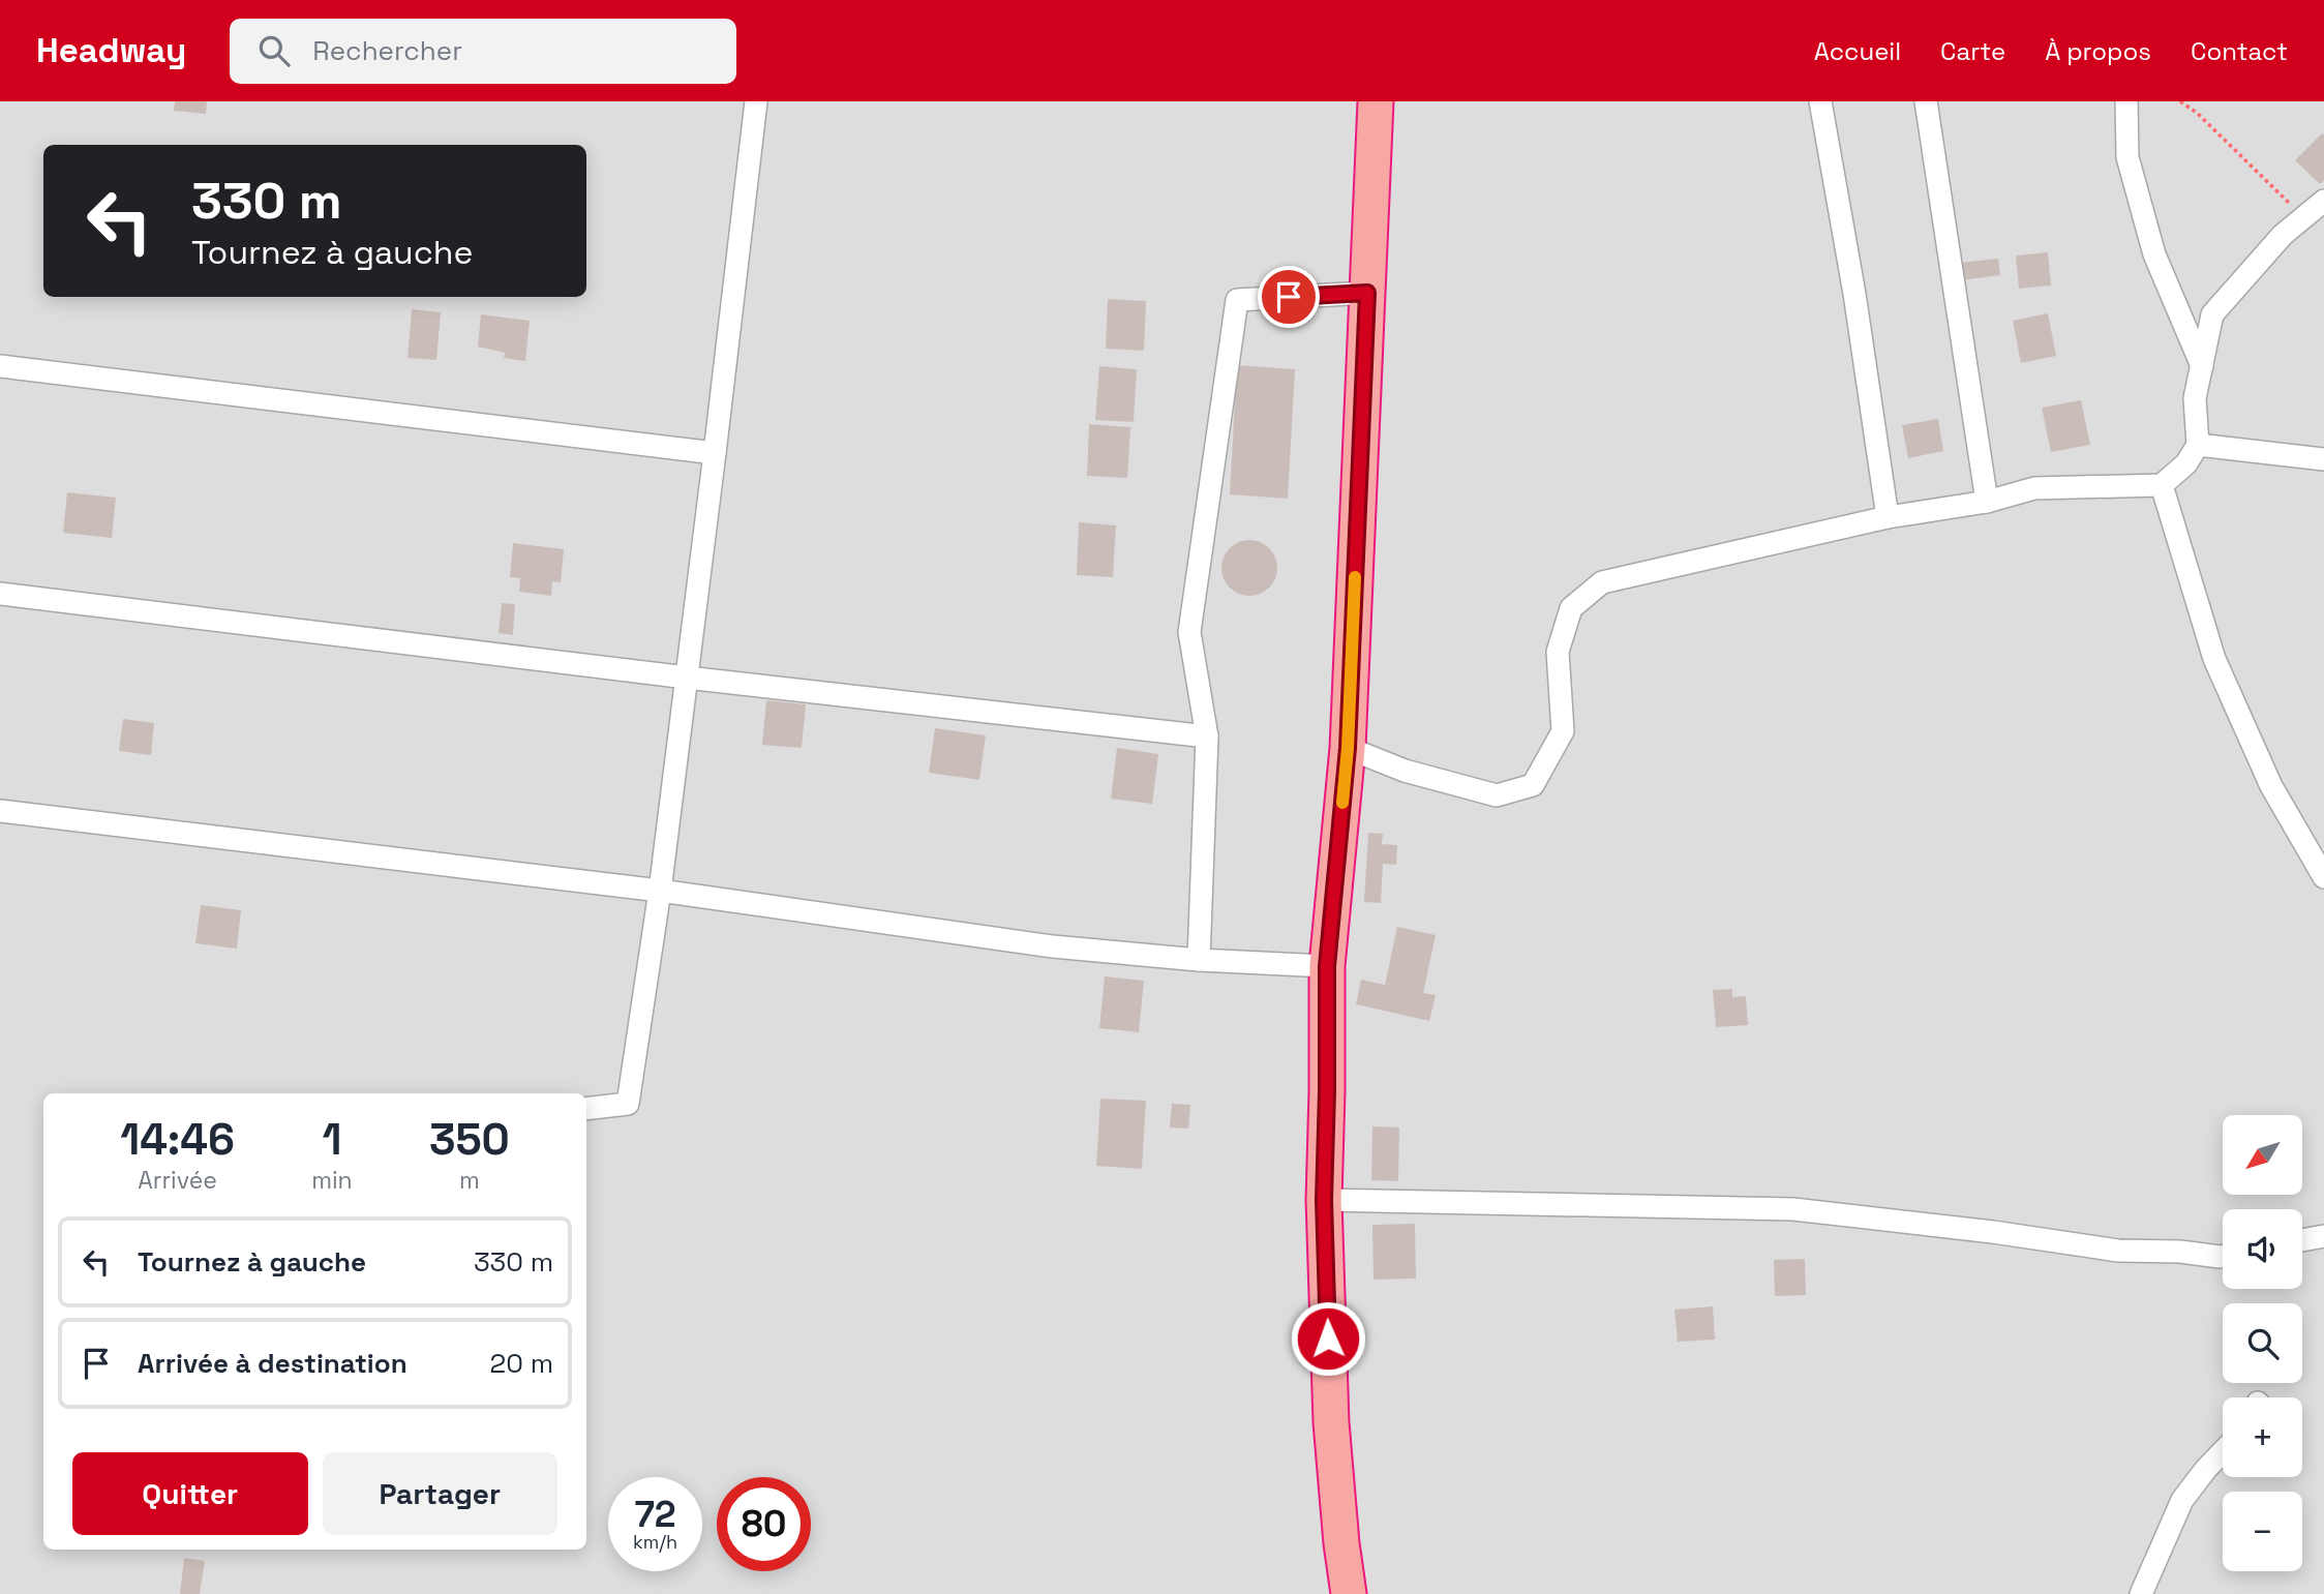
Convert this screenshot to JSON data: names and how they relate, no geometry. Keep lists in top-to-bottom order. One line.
{"north":"bottom left","page":{"header":"Headway","search":"Rechercher","nav":["Accueil","Carte","À propos","Contact"],"turn":["330 m","Tournez à gauche"],"eta":["14:46","Arrivée","1","min","350","m"],"map_buttons":["+","−"],"list":[{"name":"Tournez à gauche","value":"330 m"},{"name":"Arrivée à destination","value":"20 m"}],"buttons":["Quitter","Partager"],"speed":"72 km/h","limit":"80"}}
